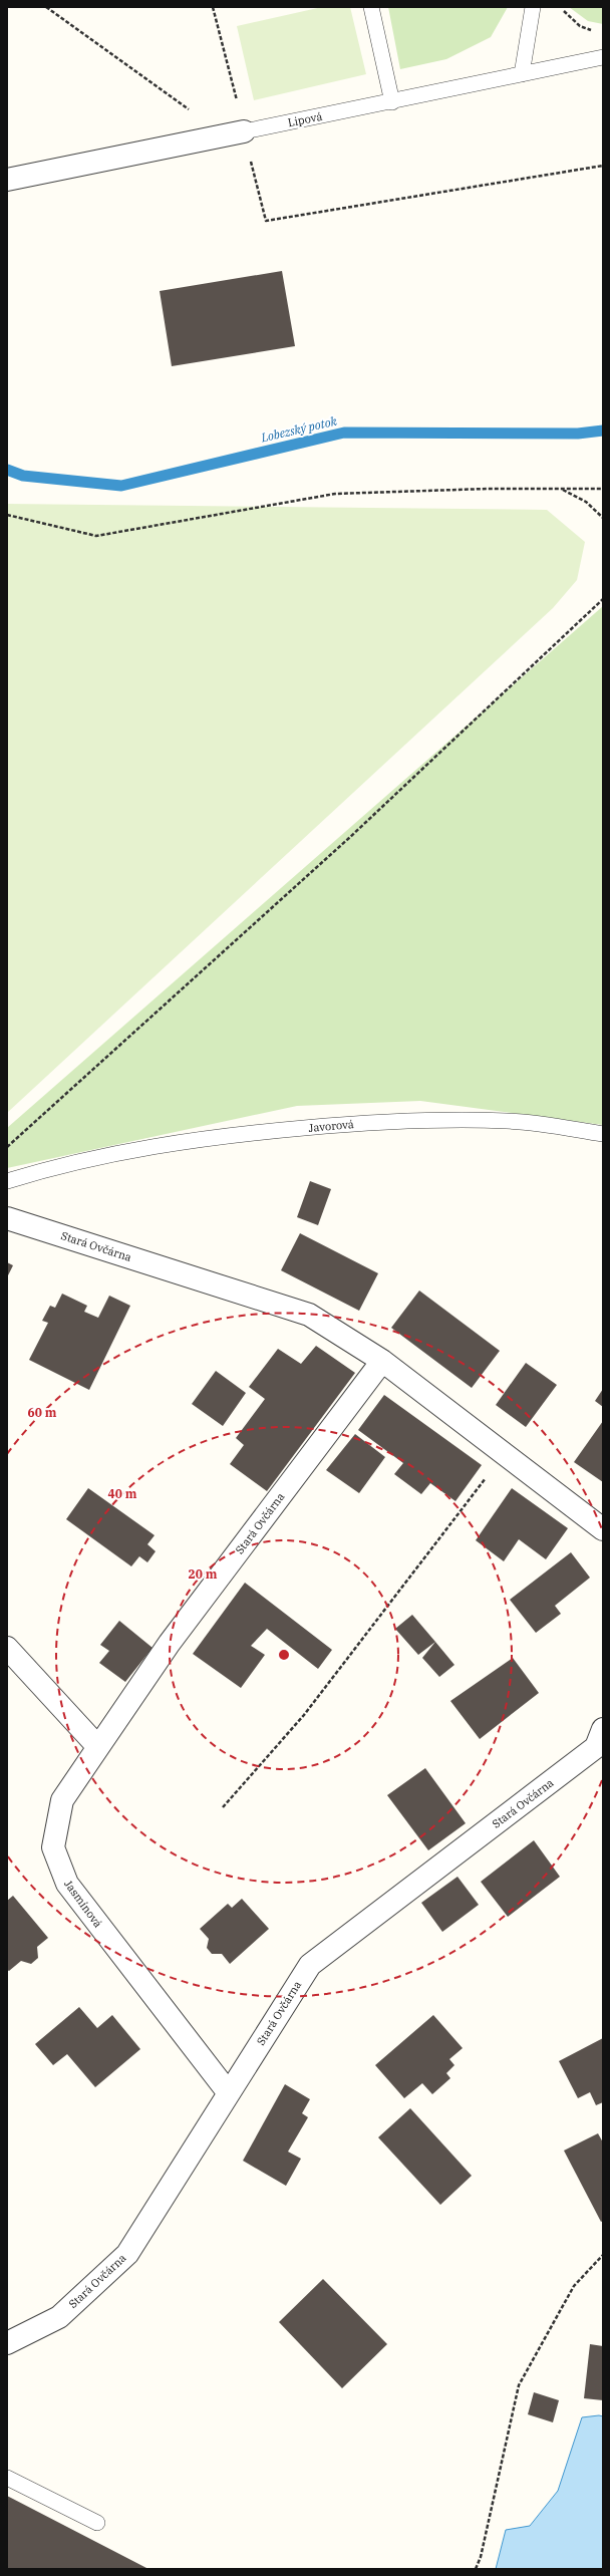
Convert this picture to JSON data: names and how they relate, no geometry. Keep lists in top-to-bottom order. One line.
{"streets":{"street":["Lipová","Stará Ovčárna","Jasmínová"],"lane":["Javorová"]},"crossings":[["Stará Ovčárna","Jasmínová"]],"water":["Lobezský potok"],"rings":["60 m","40 m","20 m"]}
